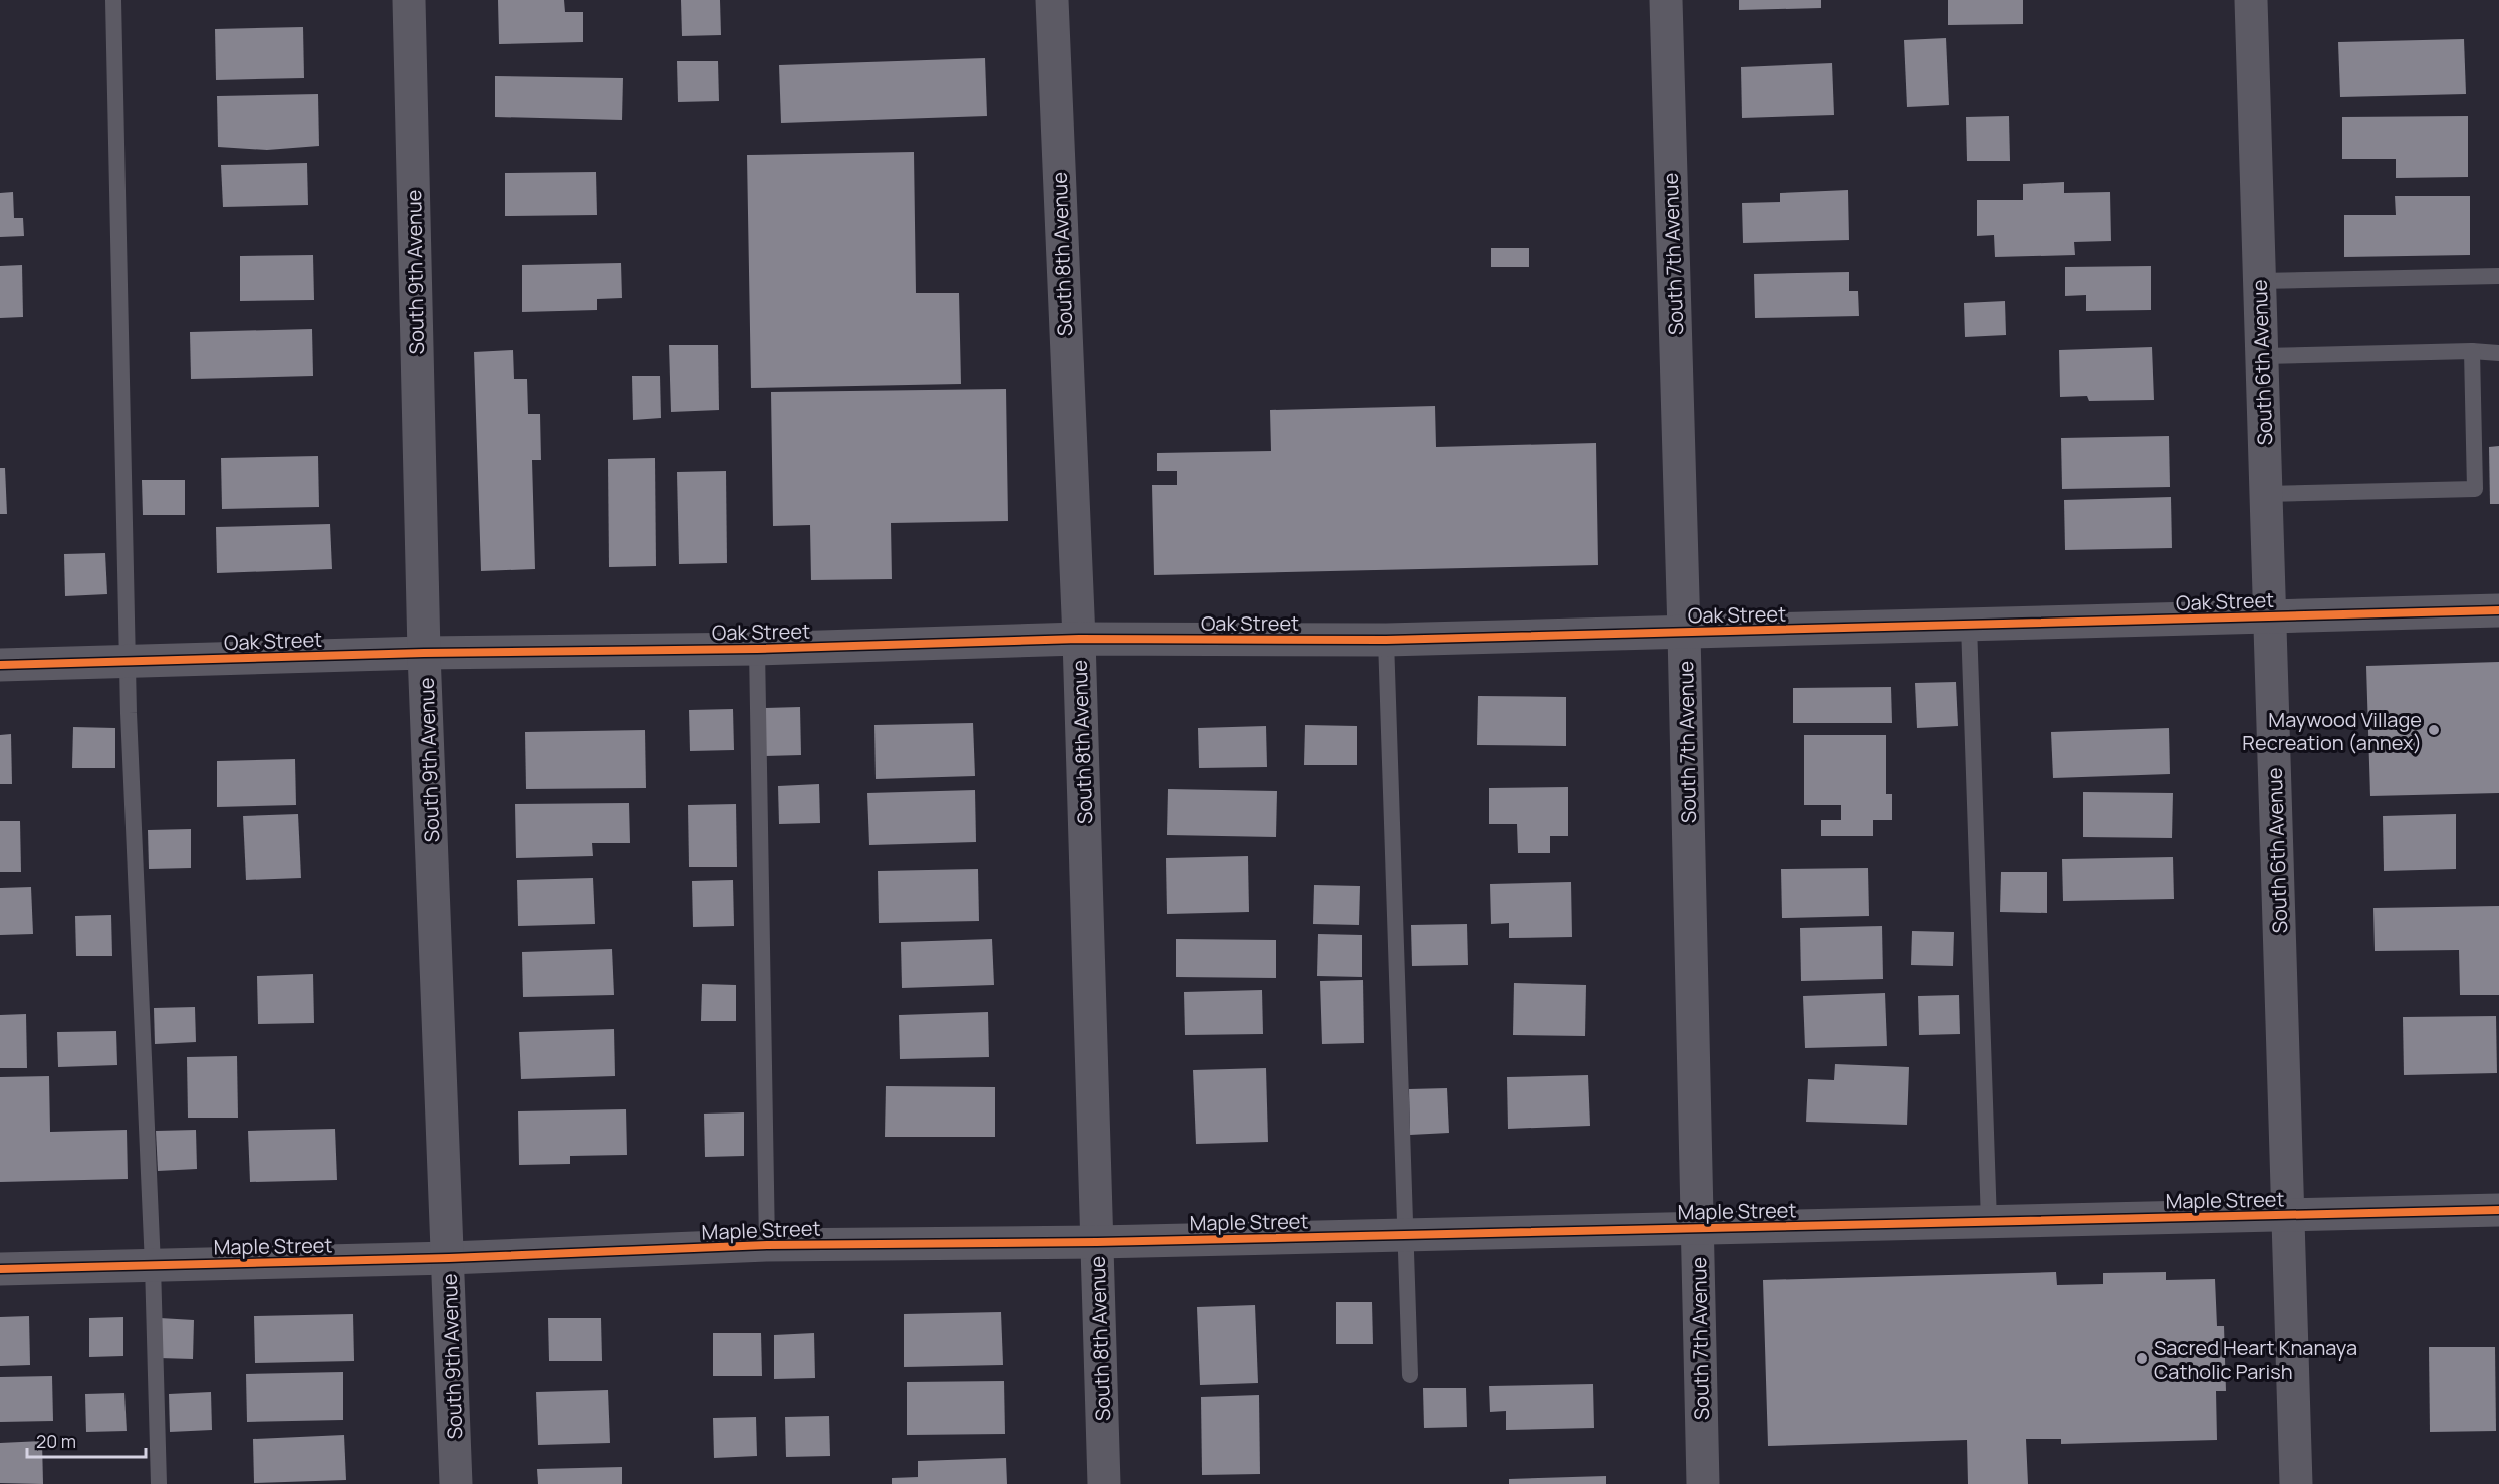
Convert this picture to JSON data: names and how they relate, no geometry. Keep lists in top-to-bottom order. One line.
{"streets":{"street":["South 8th Avenue","South 7th Avenue","South 9th Avenue","South 6th Avenue","Oak Street","Maple Street"]},"crossings":[["South 8th Avenue","Oak Street"],["South 8th Avenue","Maple Street"],["South 7th Avenue","Oak Street"],["South 7th Avenue","Maple Street"],["South 9th Avenue","Oak Street"],["South 9th Avenue","Maple Street"],["South 6th Avenue","Oak Street"],["South 6th Avenue","Maple Street"]],"places":["Maywood Village Recreation (annex)","Sacred Heart Knanaya Catholic Parish"],"scale_bar":"20 m"}
